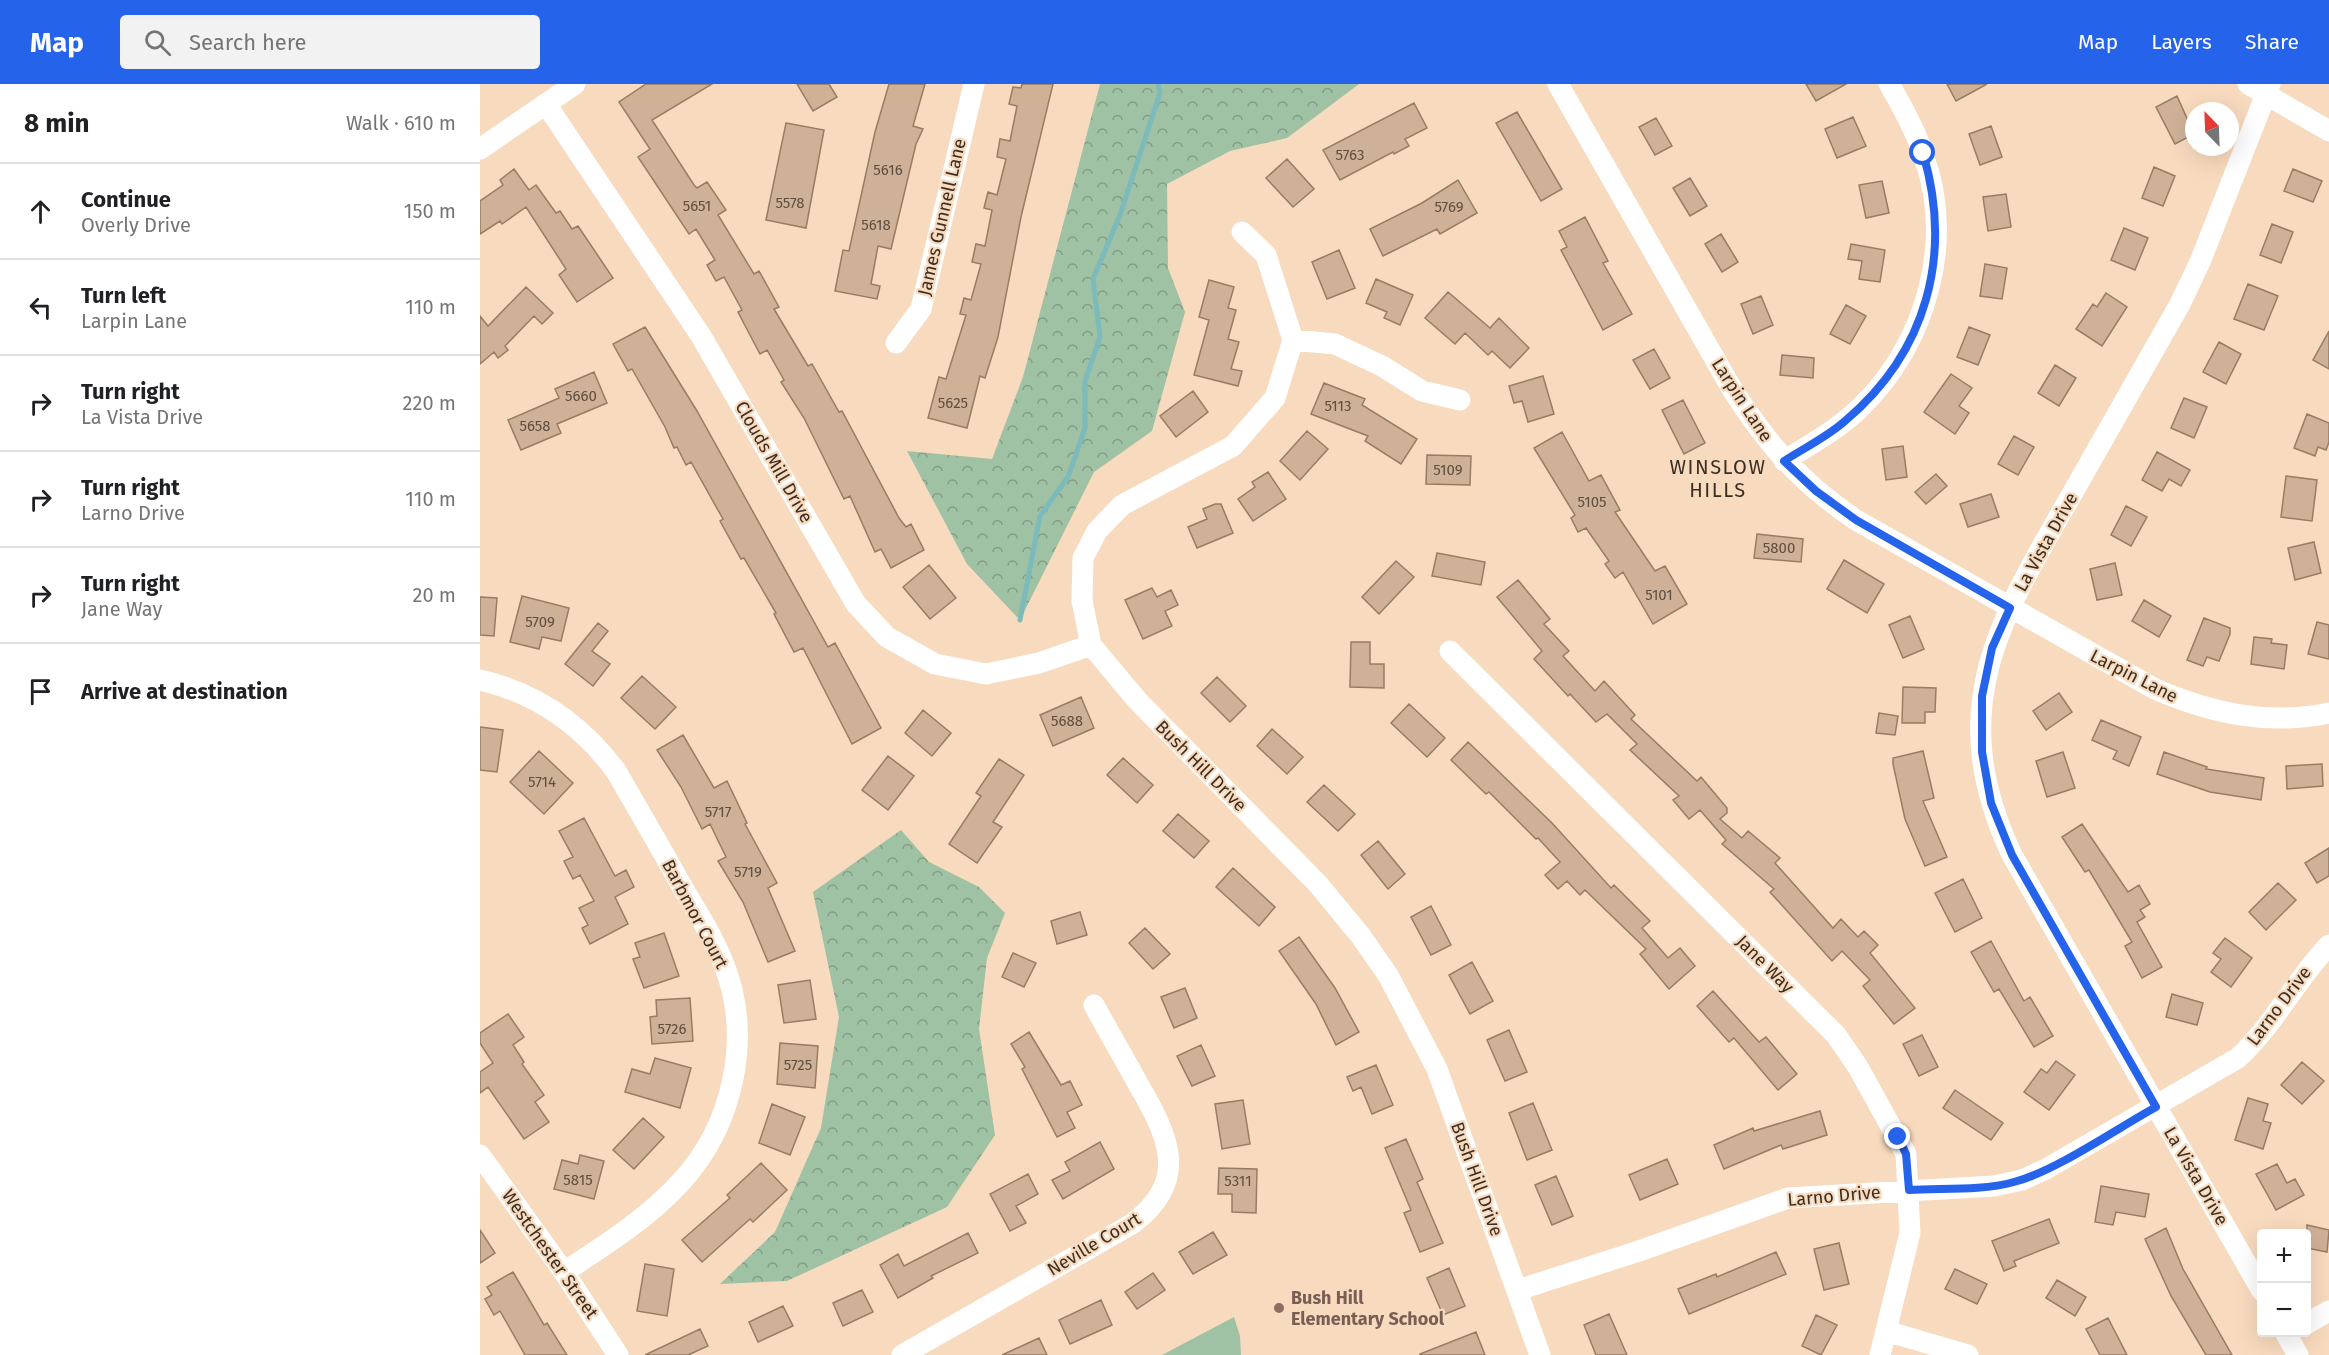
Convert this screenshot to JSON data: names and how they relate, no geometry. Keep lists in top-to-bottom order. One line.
{"streets":{"street":["James Gunnell Lane","Larpin Lane","Clouds Mill Drive","La Vista Drive","Bush Hill Drive","Barbmor Court","Jane Way","Larno Drive","Neville Court","Westchester Street"]},"crossings":[["Larpin Lane","La Vista Drive"],["Clouds Mill Drive","Bush Hill Drive"],["La Vista Drive","Larno Drive"],["Bush Hill Drive","Larno Drive"],["Barbmor Court","Westchester Street"],["Jane Way","Larno Drive"]],"districts":["WINSLOW HILLS"],"places":["Bush Hill Elementary School"],"house_numbers":["5763","5616","5578","5651","5769","5618","5660","5625","5113","5658","5109","5105","5800","5101","5709","5688","5714","5717","5719","5726","5725","5815","5311"],"north":"top left","page":{"header":"Map","search":"Search here","nav":["Map","Layers","Share"],"heading":["8 min","Walk · 610 m"],"list":[["Continue","Overly Drive","150 m"],["Turn left","Larpin Lane","110 m"],["Turn right","La Vista Drive","220 m"],["Turn right","Larno Drive","110 m"],["Turn right","Jane Way","20 m"],"Arrive at destination"],"map_buttons":["+","−"]}}
